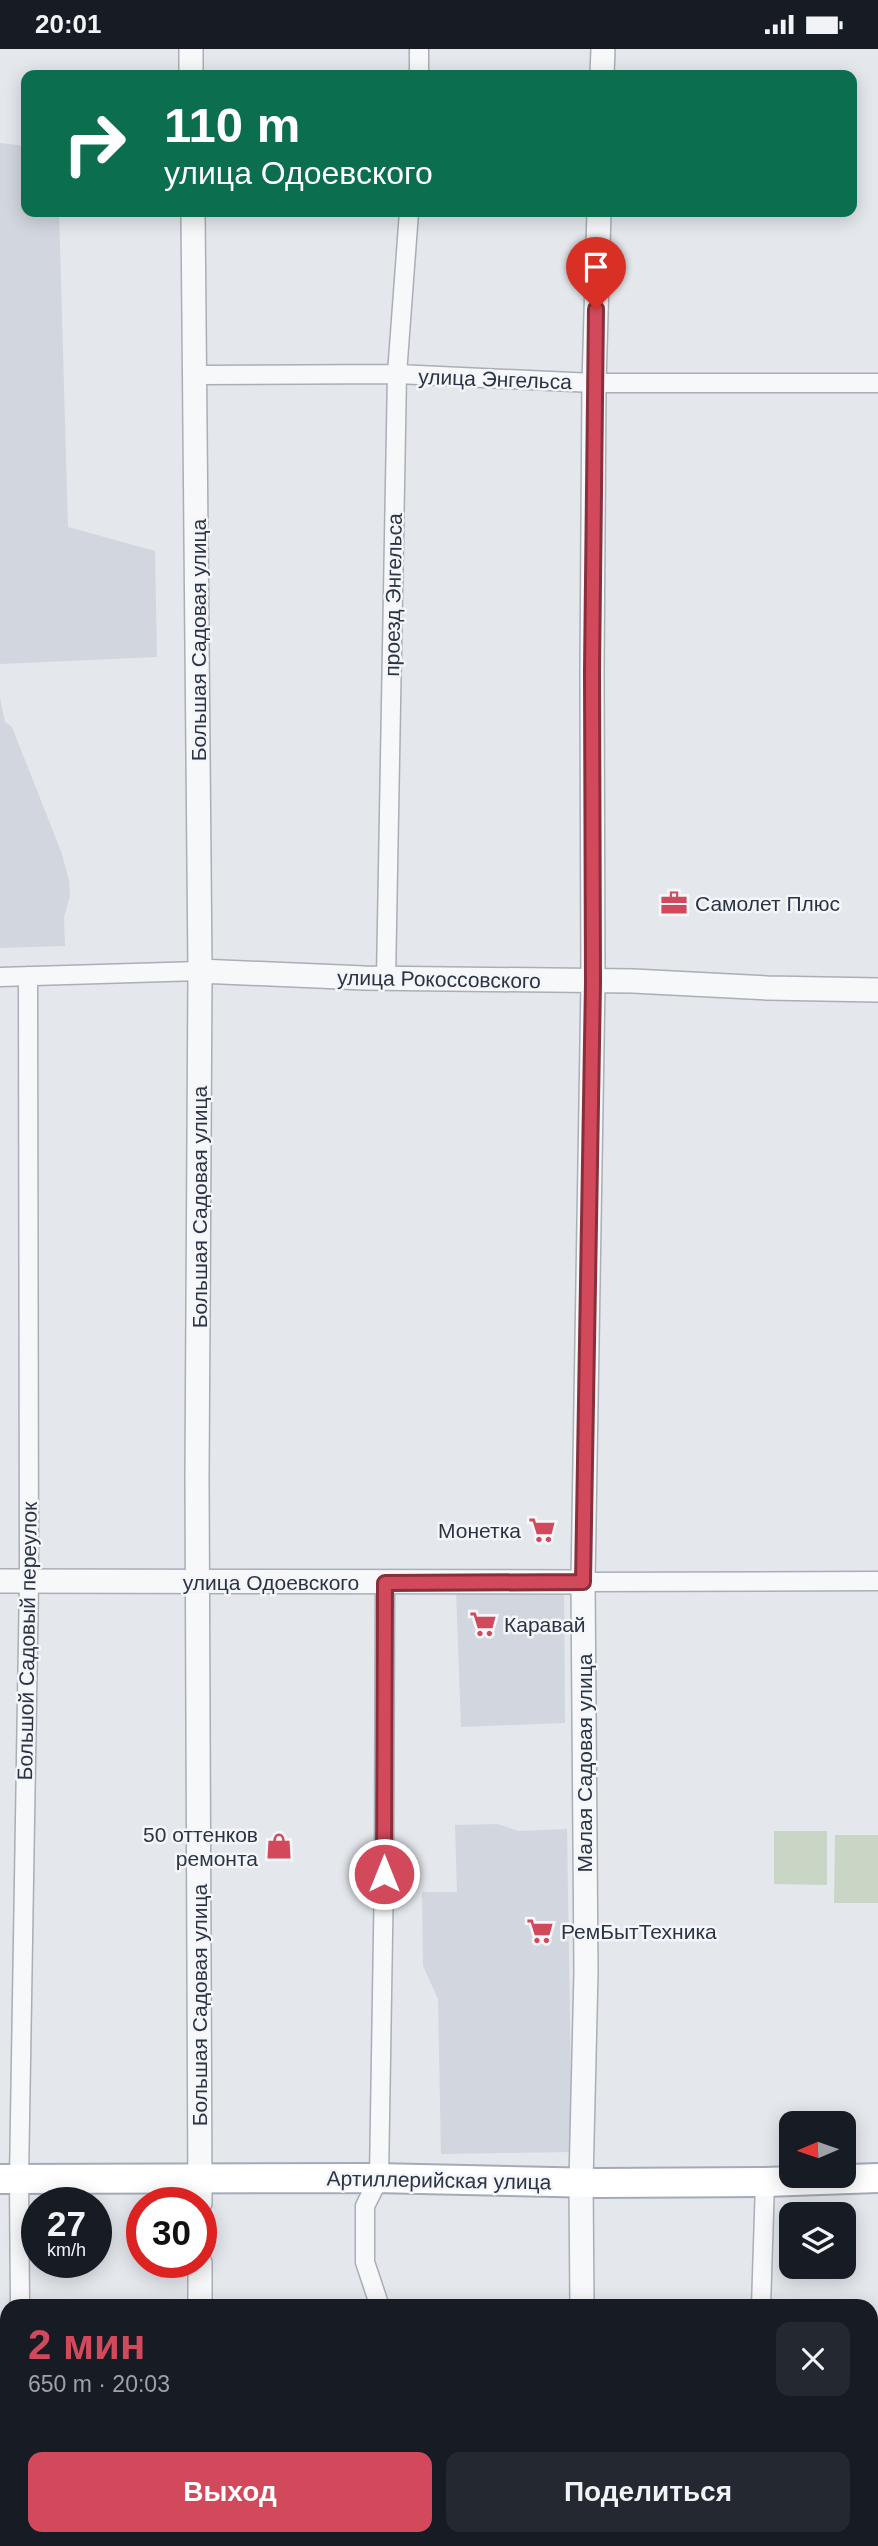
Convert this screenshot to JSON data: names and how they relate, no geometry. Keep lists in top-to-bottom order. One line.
{"streets":{"main road":["Артиллерийская улица"],"street":["улица Энгельса","проезд Энгельса","Большая Садовая улица","улица Рокоссовского","улица Одоевского","Большой Садовый переулок","Малая Садовая улица"]},"crossings":[["улица Энгельса","проезд Энгельса"],["улица Энгельса","Большая Садовая улица"],["улица Энгельса","Малая Садовая улица"],["проезд Энгельса","улица Рокоссовского"],["Большая Садовая улица","улица Рокоссовского"],["Большая Садовая улица","улица Одоевского"],["улица Рокоссовского","Большой Садовый переулок"],["улица Рокоссовского","Малая Садовая улица"],["улица Одоевского","Большой Садовый переулок"],["улица Одоевского","Малая Садовая улица"],["Большой Садовый переулок","Артиллерийская улица"],["Малая Садовая улица","Артиллерийская улица"]],"places":{"office":["Самолет Плюс"],"supermarket":["Монетка","Каравай","РемБытТехника"],"shop":["50 оттенков ремонта"]},"north":"left","page":{"status":"20:01","turn":["110 m","улица Одоевского"],"speed":"27 km/h","limit":"30","heading":["2 мин","650 m · 20:03"],"buttons":["Выход","Поделиться"]}}
